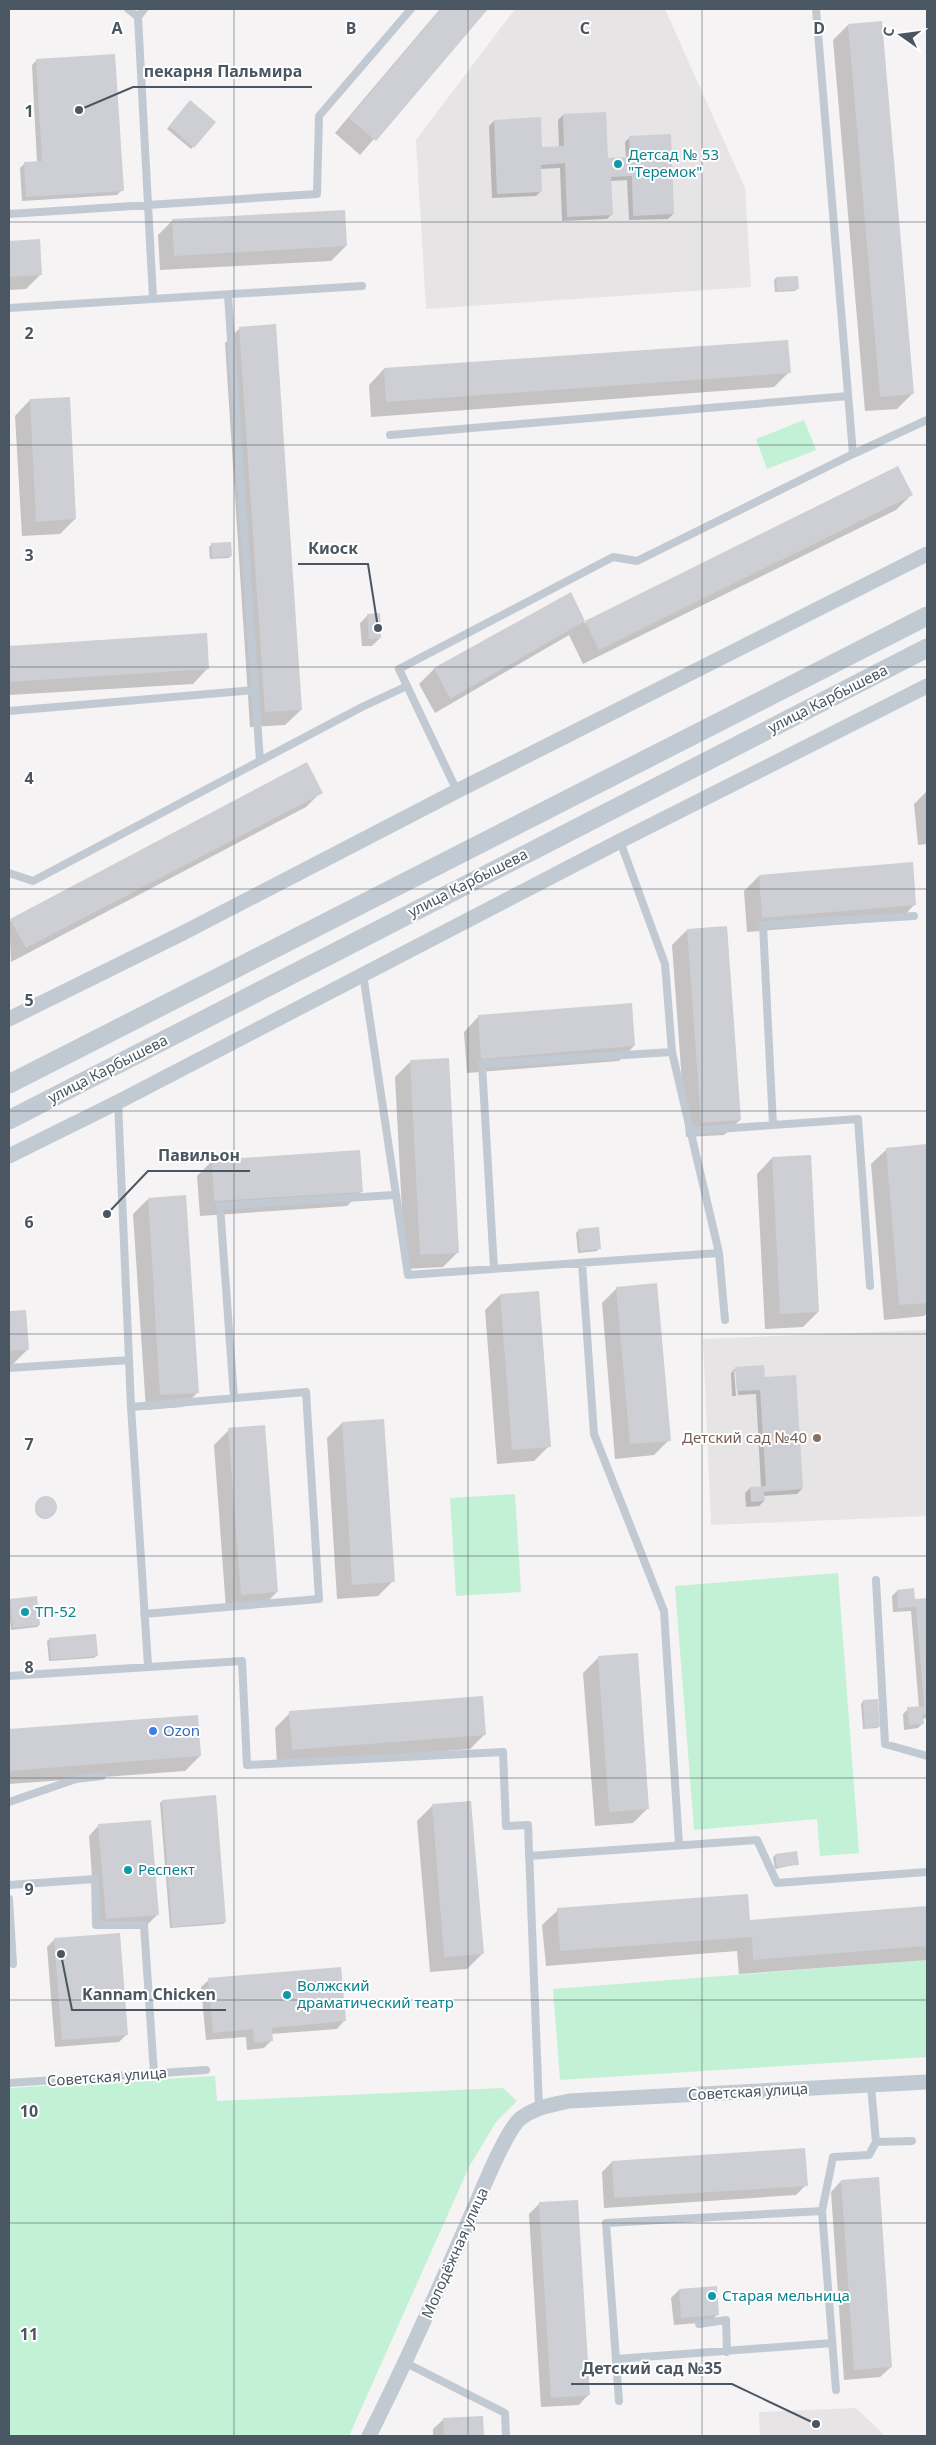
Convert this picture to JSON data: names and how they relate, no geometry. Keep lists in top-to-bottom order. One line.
{"streets":{"street":["улица Карбышева","Советская улица","Молодёжная улица"]},"crossings":[["Советская улица","Молодёжная улица"]],"places":["пекарня Пальмира","Детсад № 53 \"Теремок\"","Киоск","Павильон","Детский сад №40","ТП-52","Ozon","Респект","Kannam Chicken","Волжский драматический театр","Старая мельница","Детский сад №35"],"north":"left","grid":{"columns":["A","B","C","D"],"rows":["1","2","3","4","5","6","7","8","9","10","11"]}}
